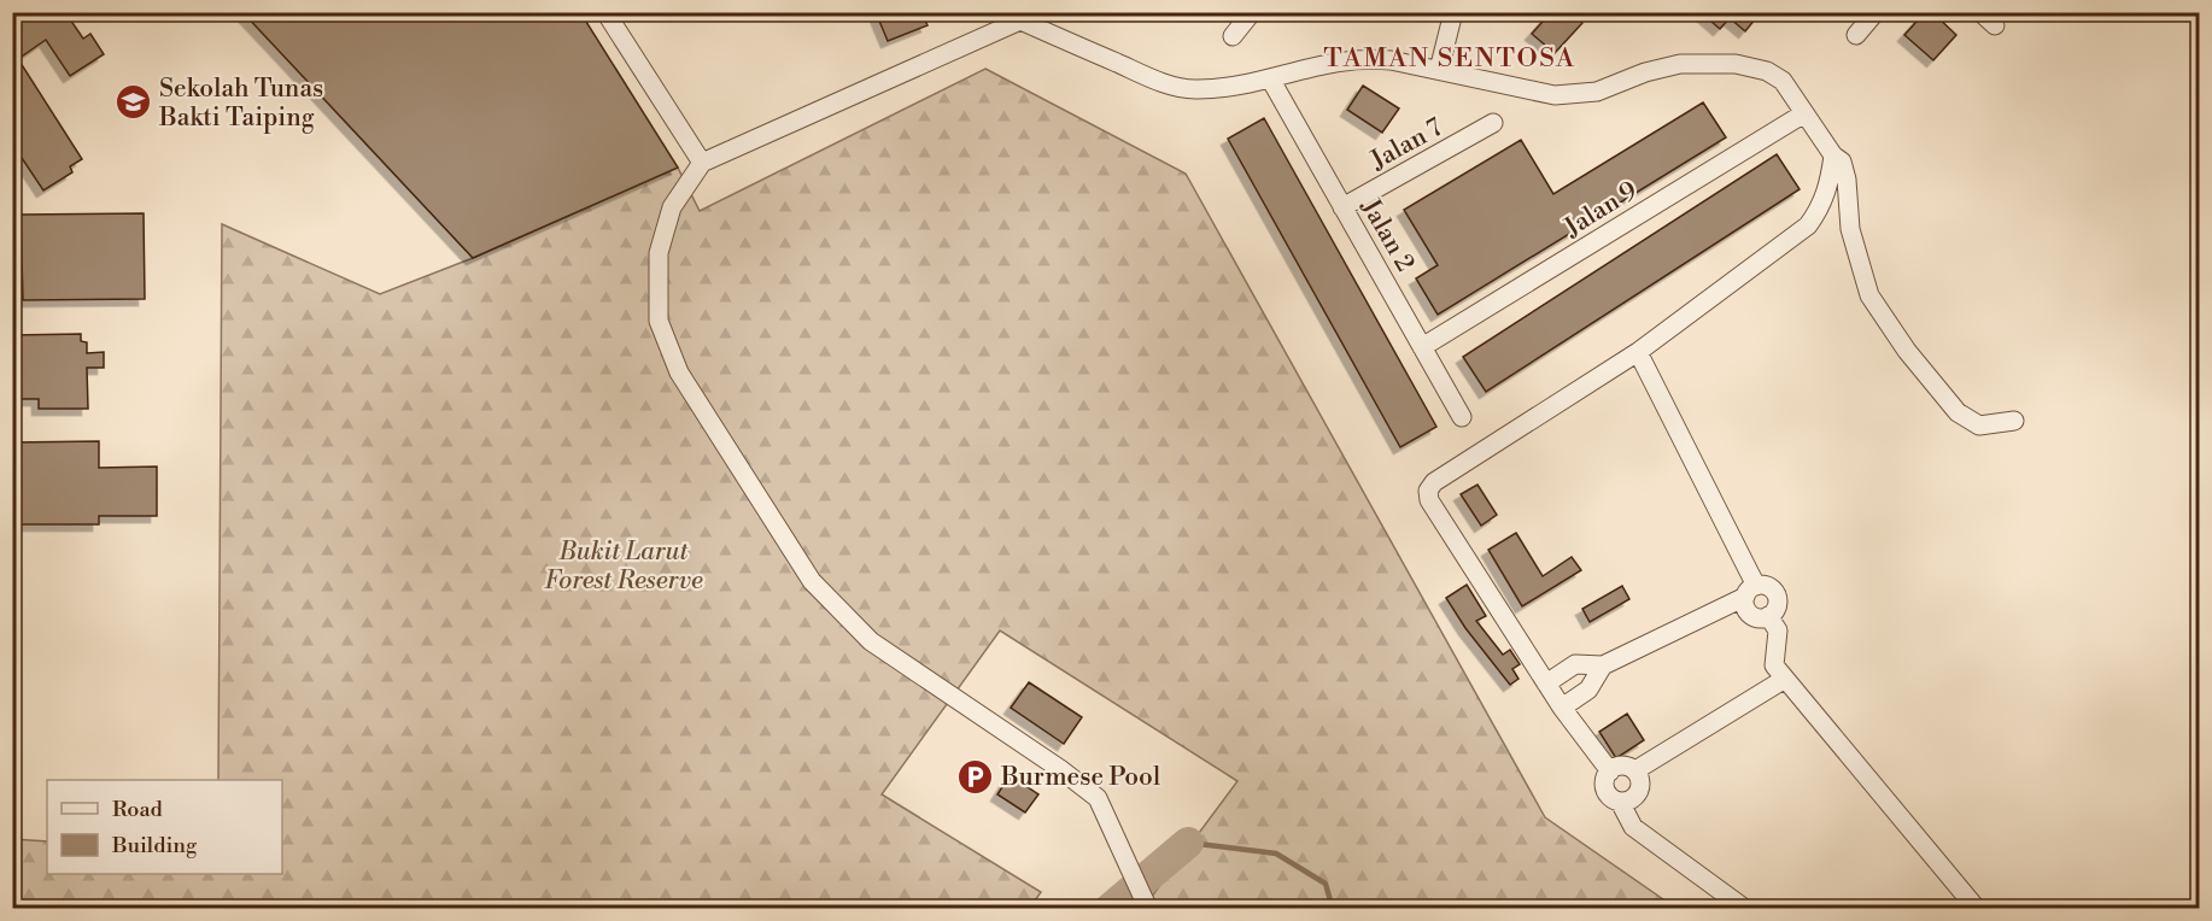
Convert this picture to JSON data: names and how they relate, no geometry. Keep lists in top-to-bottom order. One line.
{"streets":{"street":["Jalan 7","Jalan 9","Jalan 2"]},"crossings":[["Jalan 7","Jalan 2"],["Jalan 9","Jalan 2"]],"districts":["TAMAN SENTOSA"],"parks":["Bukit Larut Forest Reserve"],"places":{"school or university":["Sekolah Tunas Bakti Taiping"],"parking":["Burmese Pool"]},"legend":["Road","Building"]}
